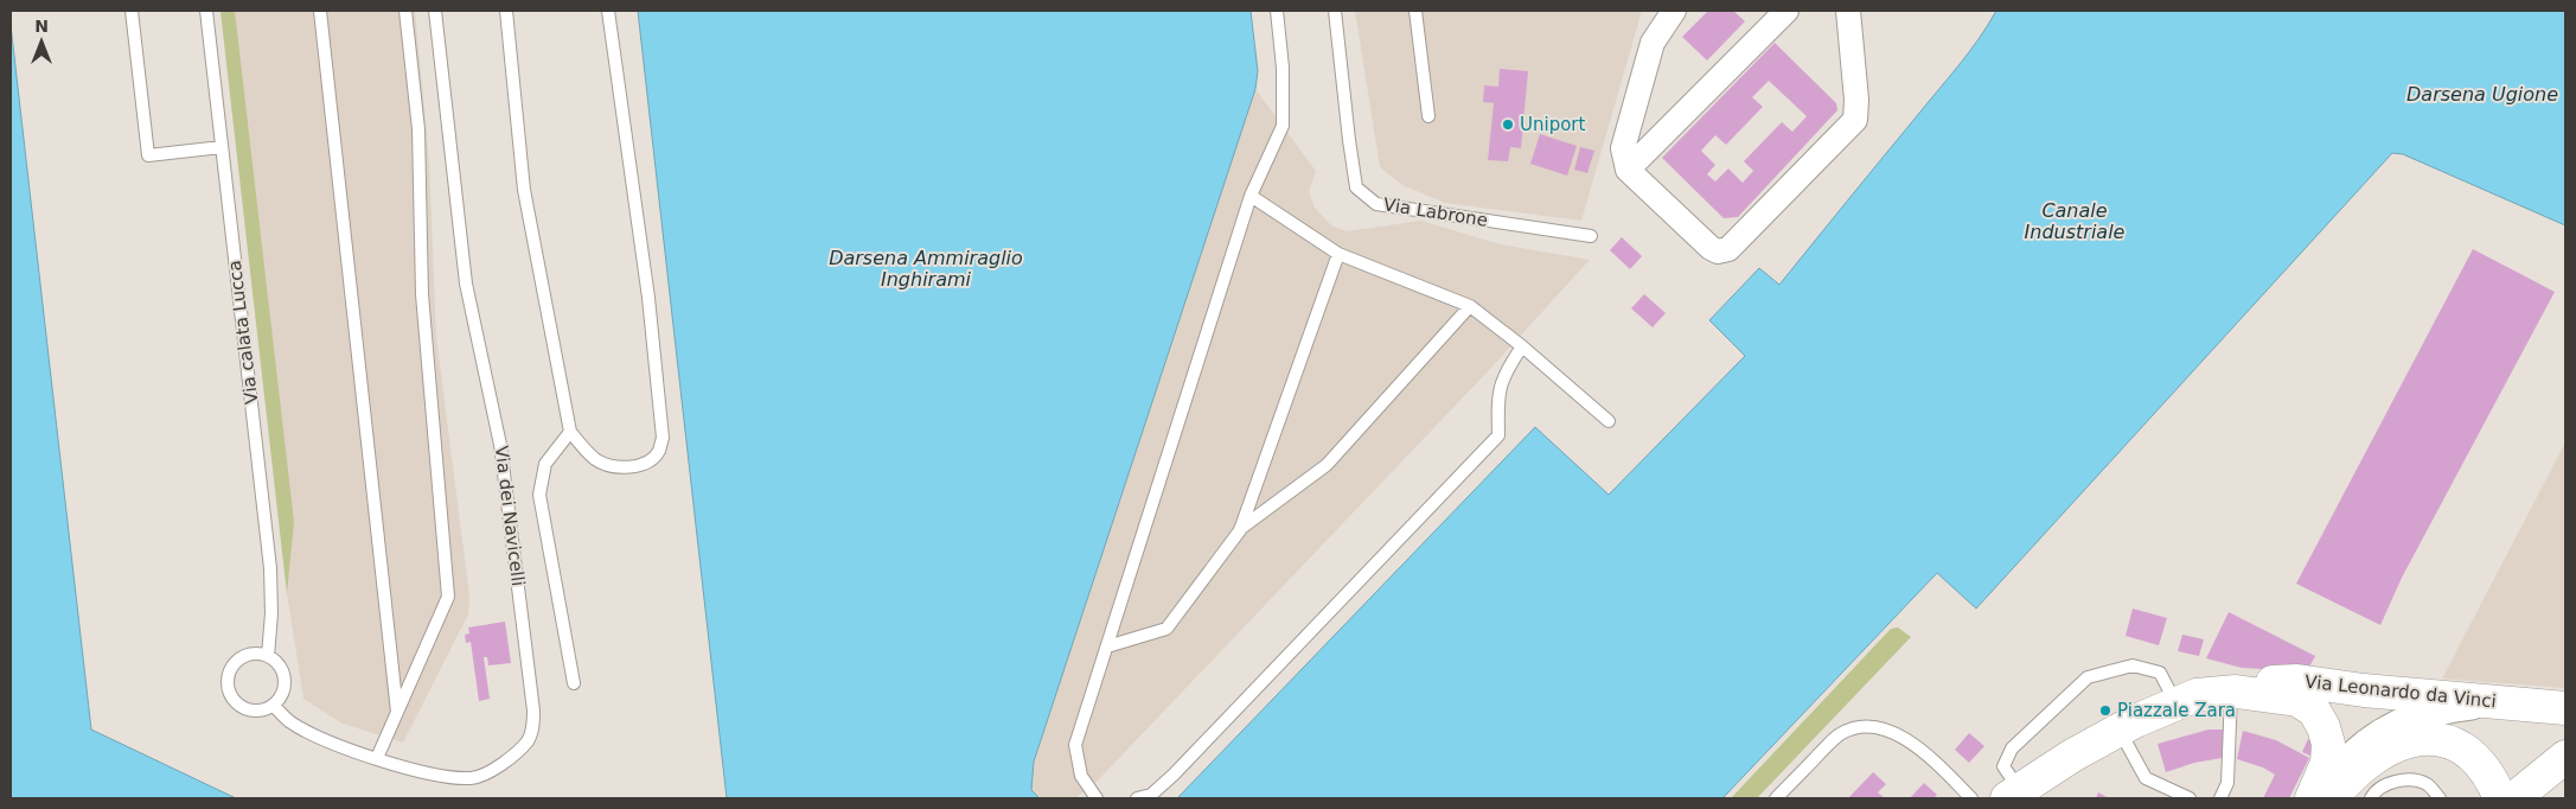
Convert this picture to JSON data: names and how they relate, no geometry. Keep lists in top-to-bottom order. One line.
{"streets":{"main road":["Via Leonardo da Vinci"],"lane":["Via Labrone","Via calata Lucca","Via dei Navicelli"]},"crossings":[["Via calata Lucca","Via dei Navicelli"]],"water":["Darsena Ugione","Canale Industriale","Darsena Ammiraglio Inghirami"],"places":["Uniport","Piazzale Zara"],"north":"top"}
